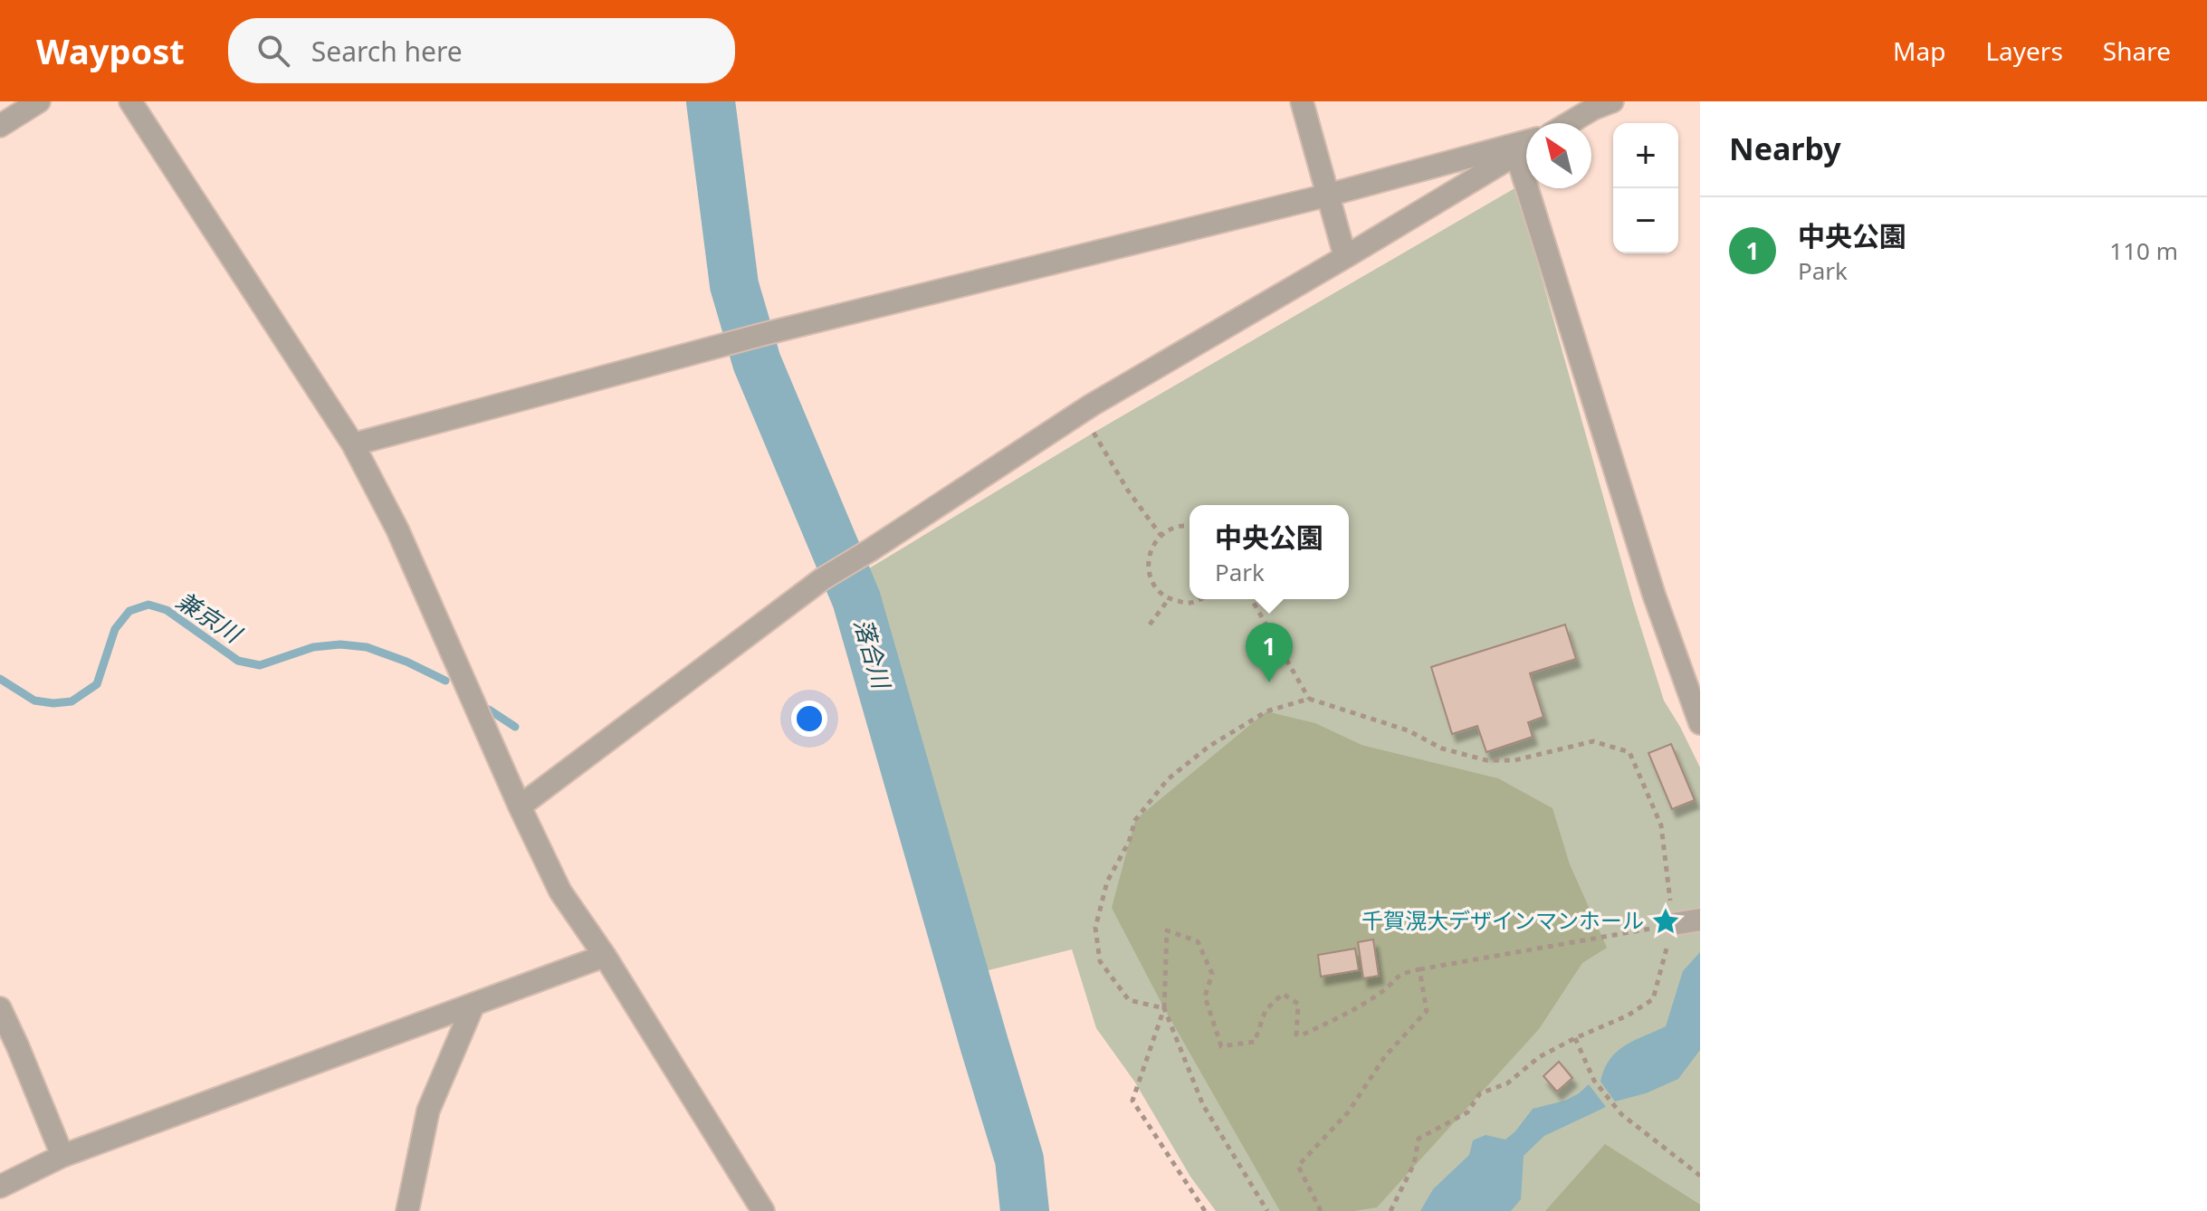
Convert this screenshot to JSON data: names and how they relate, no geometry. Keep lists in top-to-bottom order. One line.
{"water":["兼京川","落合川"],"places":{"place":["千賀滉大デザインマンホール"]},"north":"top left","page":{"header":"Waypost","search":"Search here","nav":["Map","Layers","Share"],"heading":"Nearby","map_buttons":["+","−"],"list":[{"mark":"1","name":"中央公園","note":"Park","value":"110 m"}],"popup":["中央公園","Park"],"pins":"1"}}
